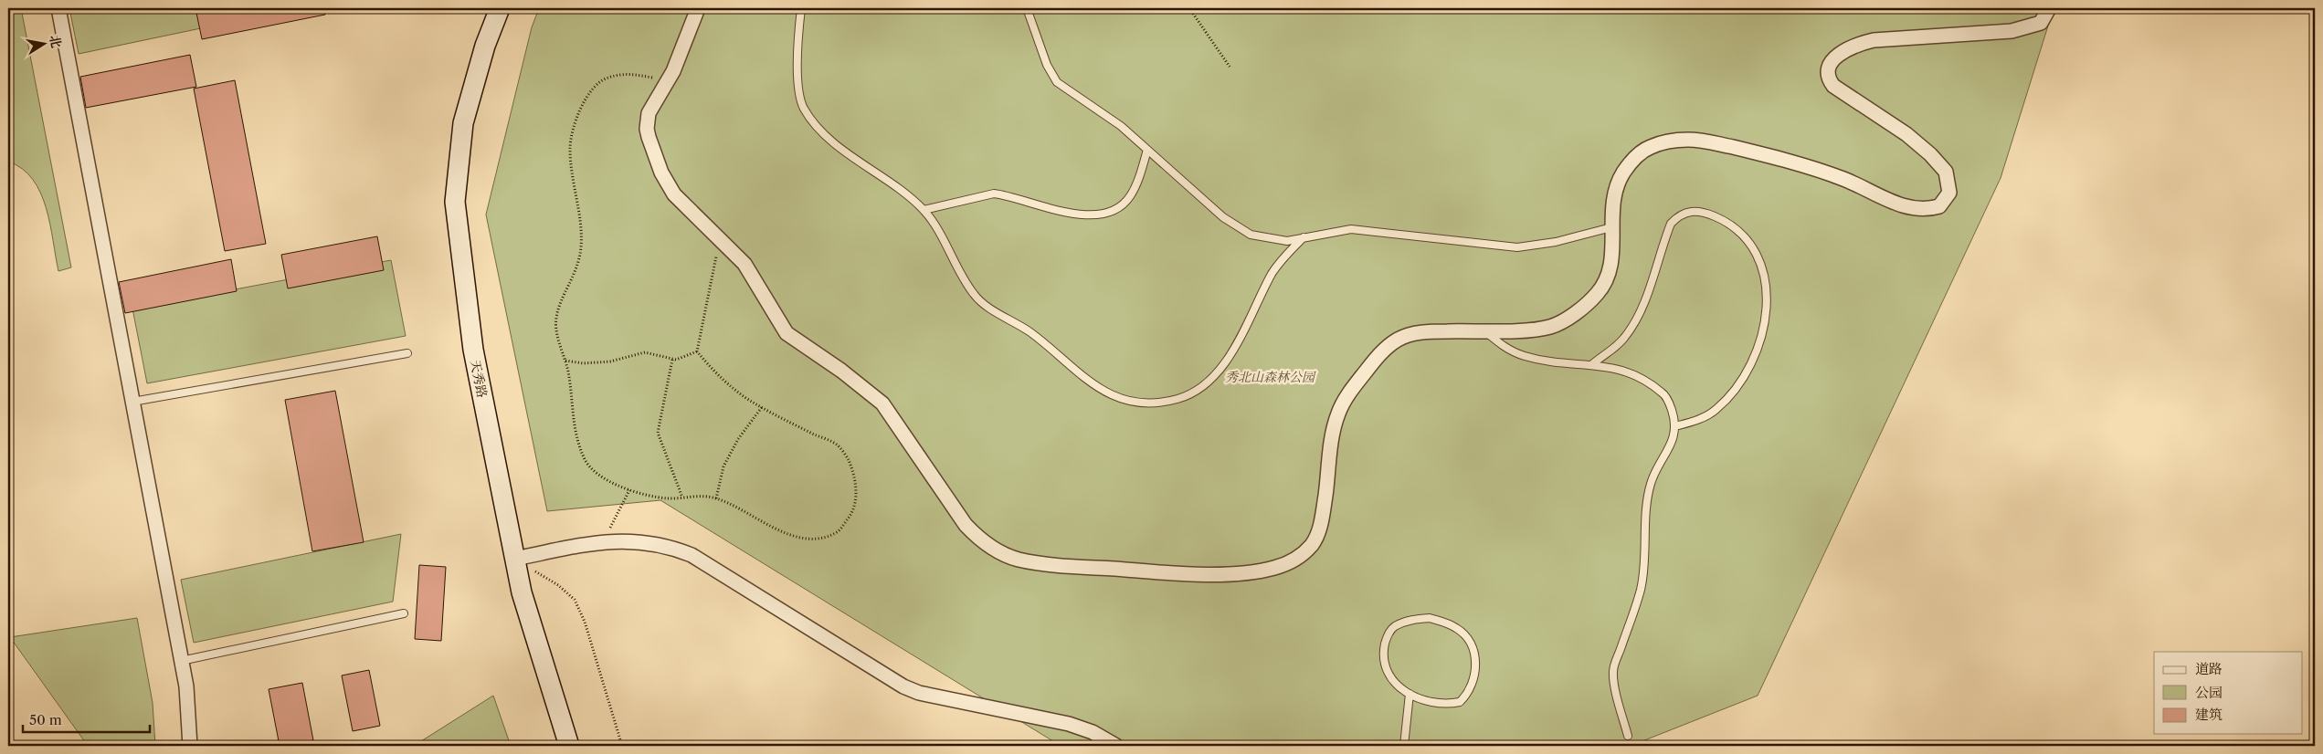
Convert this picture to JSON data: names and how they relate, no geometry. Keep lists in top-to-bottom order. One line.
{"streets":{"main road":["天秀路"]},"parks":["秀北山森林公园"],"legend":["道路","公园","建筑"],"scale_bar":"50 m","north":"right"}
